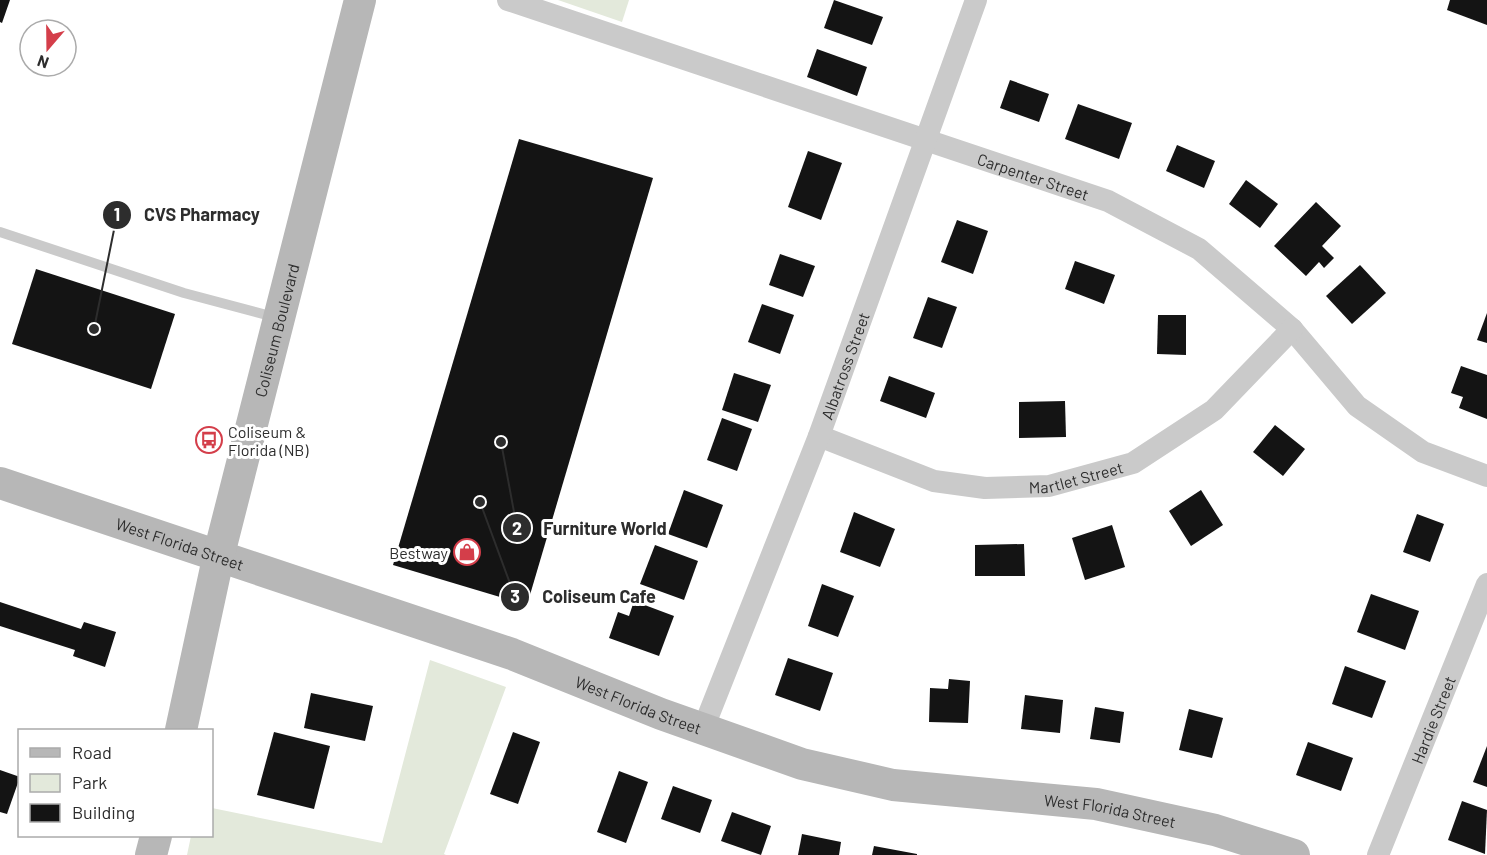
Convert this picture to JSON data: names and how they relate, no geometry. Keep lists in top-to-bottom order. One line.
{"streets":{"main road":["Coliseum Boulevard","West Florida Street"],"street":["Carpenter Street","Albatross Street","Martlet Street","Hardie Street"]},"crossings":[["Carpenter Street","Albatross Street"],["Carpenter Street","Martlet Street"],["Coliseum Boulevard","West Florida Street"],["Albatross Street","Martlet Street"],["Albatross Street","West Florida Street"]],"places":{"other":["CVS Pharmacy","Furniture World","Coliseum Cafe"],"bus stop":["Coliseum & Florida (NB)"],"shop":["Bestway"]},"legend":["Road","Park","Building"],"north":"bottom"}
